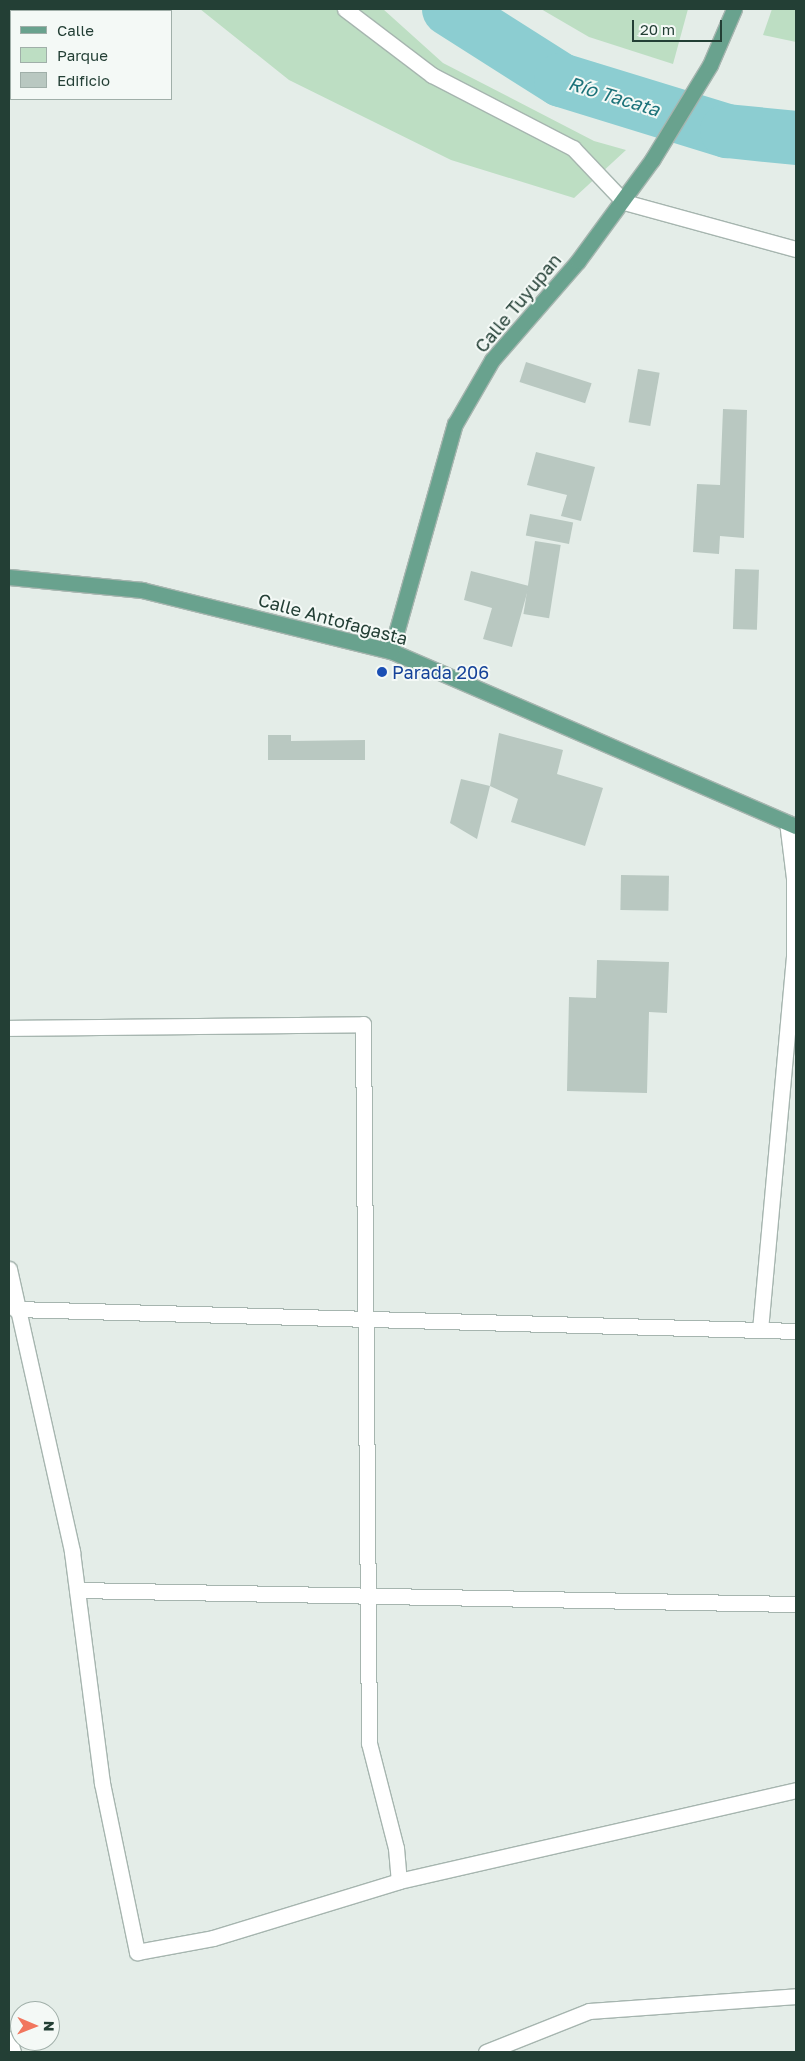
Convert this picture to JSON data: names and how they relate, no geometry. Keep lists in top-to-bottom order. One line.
{"streets":{"main road":["Calle Tuyupan","Calle Antofagasta"]},"crossings":[["Calle Tuyupan","Calle Antofagasta"]],"water":["Río Tacata"],"places":["Parada 206"],"legend":["Calle","Parque","Edificio"],"scale_bar":"20 m","north":"right"}
